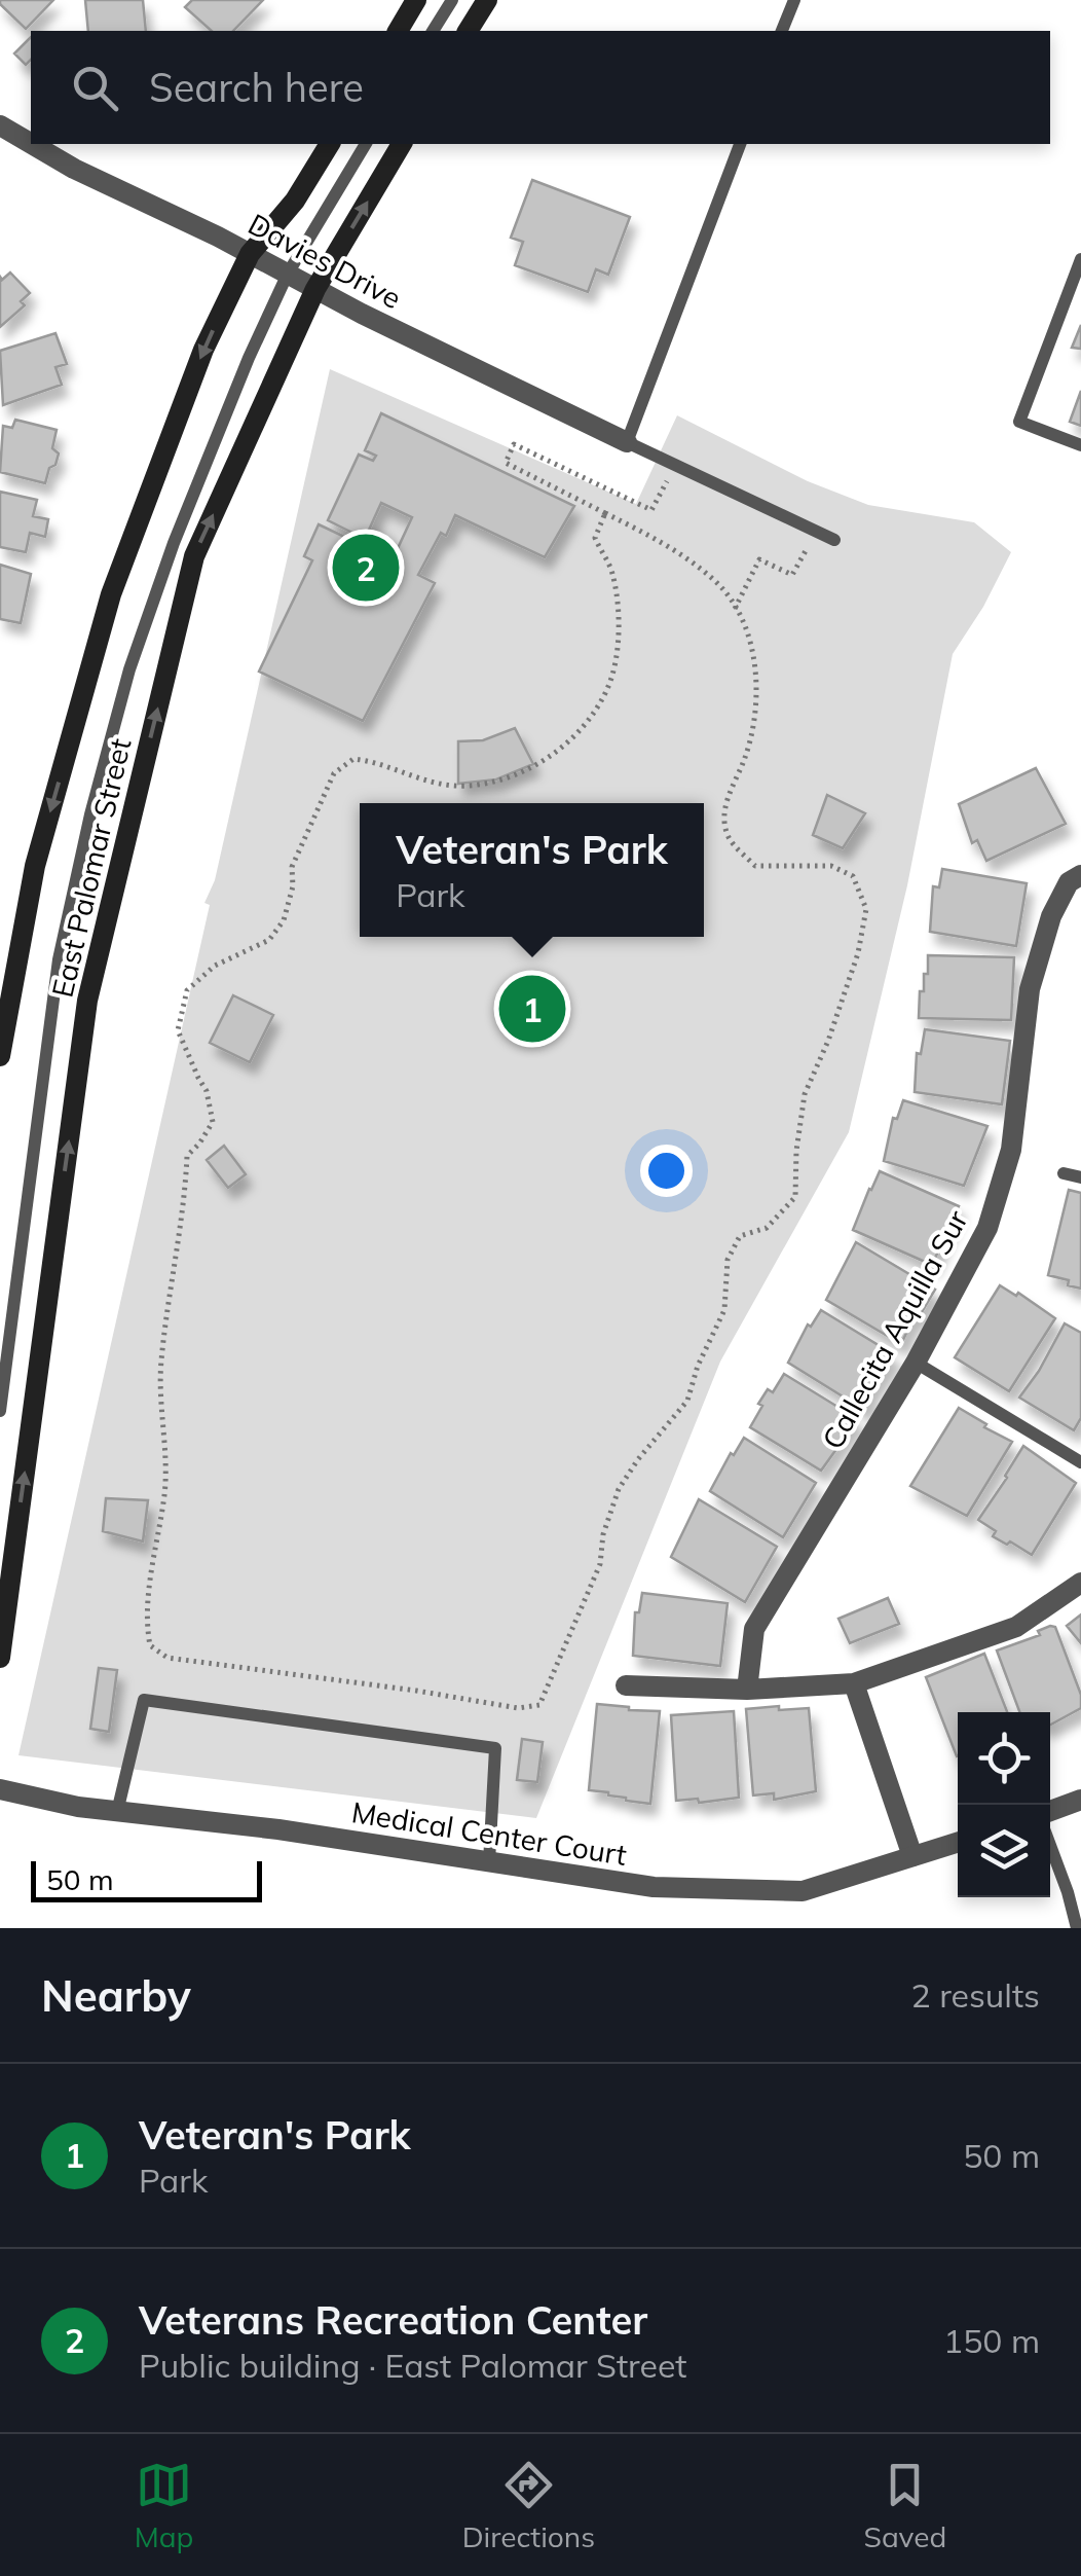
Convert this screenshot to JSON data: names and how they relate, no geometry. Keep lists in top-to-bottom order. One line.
{"streets":{"main road":["East Palomar Street"],"street":["Davies Drive","Callecita Aquilla Sur","Medical Center Court"]},"crossings":[["Davies Drive","East Palomar Street"]],"scale_bar":"50 m","page":{"search":"Search here","pins":["2","1"],"popup":["Veteran's Park","Park"],"scale":"50 m","heading":["Nearby","2 results"],"list":[{"mark":"1","name":"Veteran's Park","note":"Park","value":"50 m"},{"mark":"2","name":"Veterans Recreation Center","note":"Public building · East Palomar Street","value":"150 m"}],"nav":["Map","Directions","Saved"]}}
